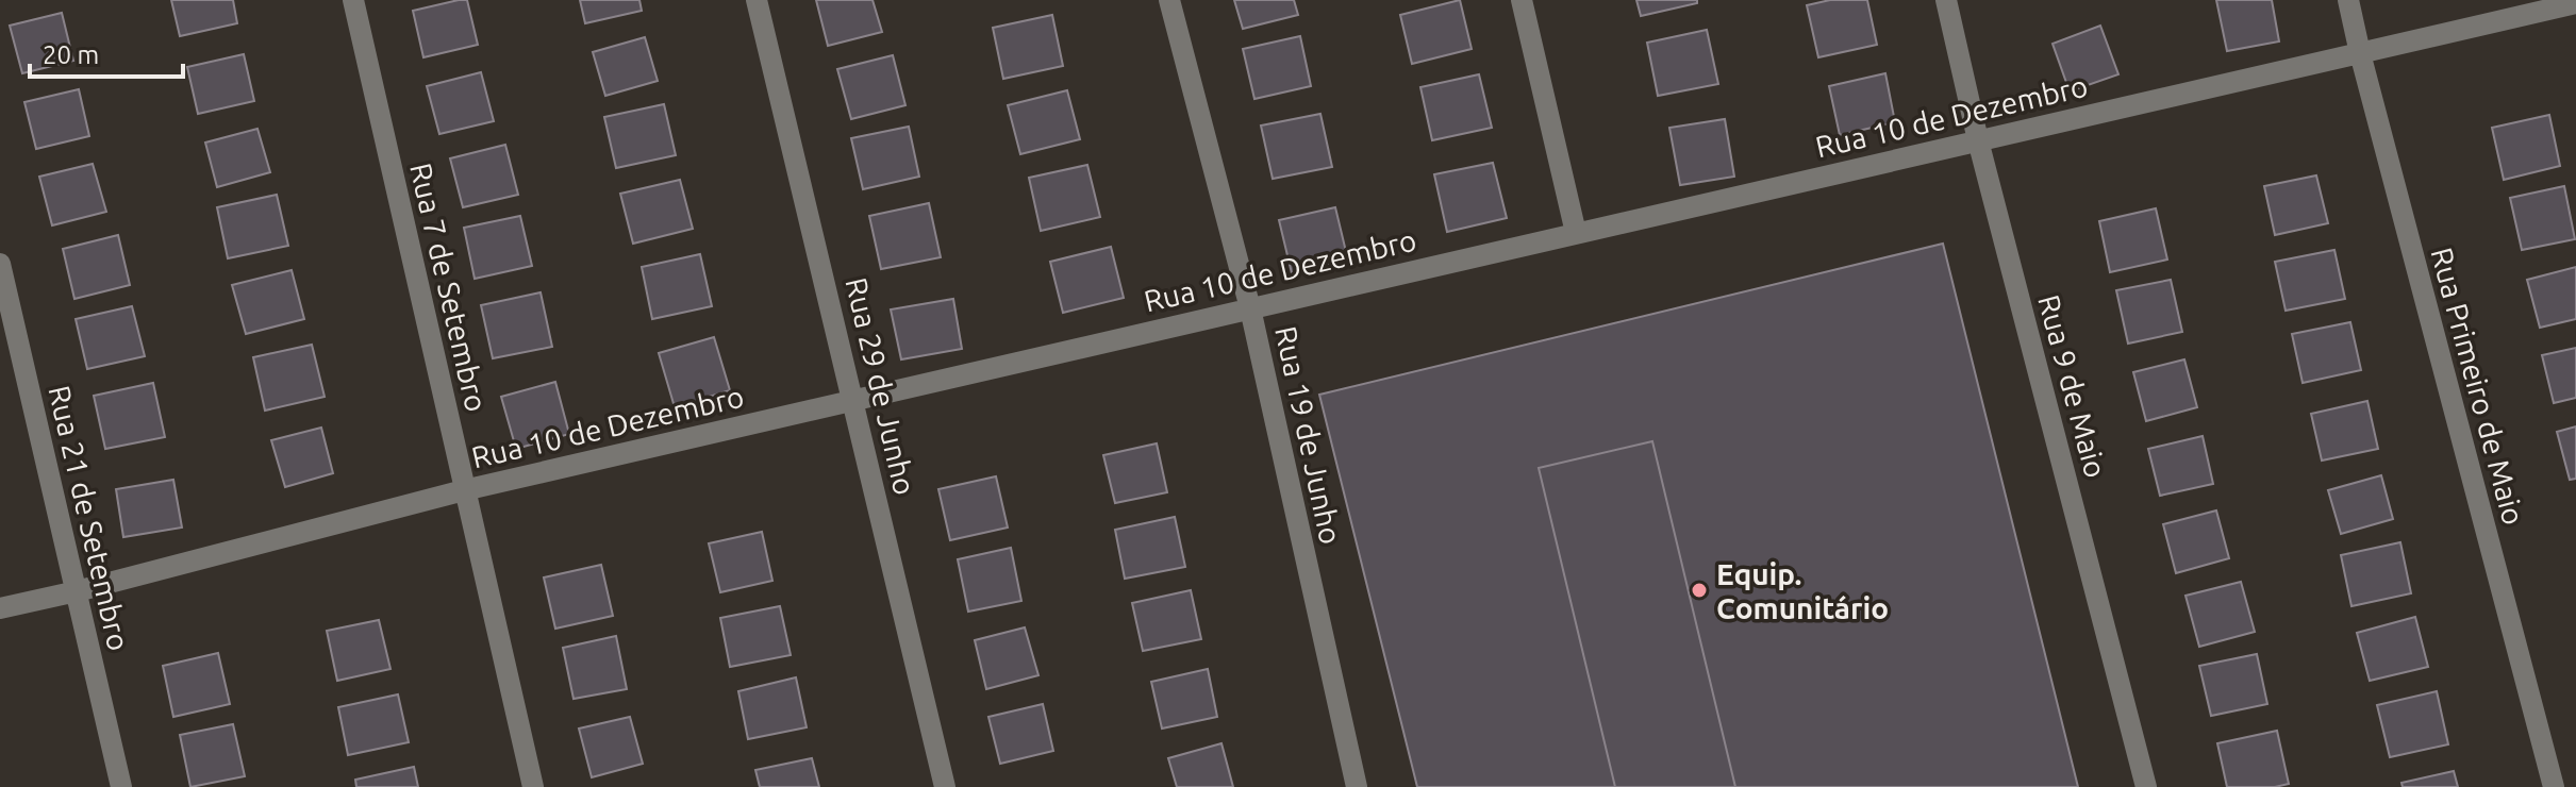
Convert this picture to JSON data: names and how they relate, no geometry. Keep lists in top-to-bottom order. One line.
{"streets":{"street":["Rua 10 de Dezembro","Rua 7 de Setembro","Rua 29 de Junho","Rua 9 de Maio","Rua Primeiro de Maio","Rua 19 de Junho","Rua 21 de Setembro"]},"crossings":[["Rua 10 de Dezembro","Rua 7 de Setembro"],["Rua 10 de Dezembro","Rua 29 de Junho"],["Rua 10 de Dezembro","Rua 9 de Maio"],["Rua 10 de Dezembro","Rua Primeiro de Maio"],["Rua 10 de Dezembro","Rua 19 de Junho"],["Rua 10 de Dezembro","Rua 21 de Setembro"]],"places":["Equip. Comunitário"],"scale_bar":"20 m"}
